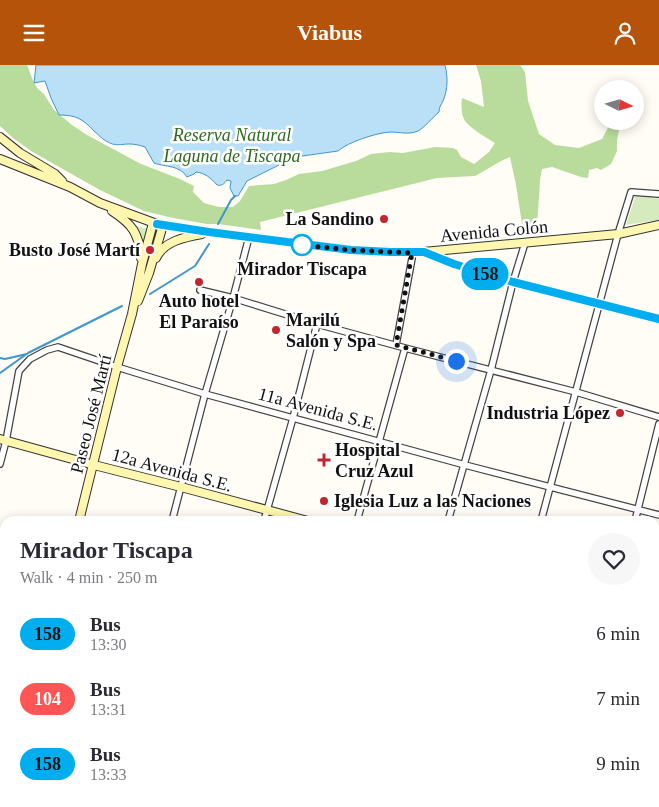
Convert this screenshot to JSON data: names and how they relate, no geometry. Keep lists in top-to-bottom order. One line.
{"streets":{"main road":["Avenida Colón","Paseo José Martí","12a Avenida S.E."],"street":["11a Avenida S.E."]},"crossings":[["Avenida Colón","Paseo José Martí"],["11a Avenida S.E.","Paseo José Martí"],["11a Avenida S.E.","12a Avenida S.E."],["Paseo José Martí","12a Avenida S.E."]],"parks":["Reserva Natural Laguna de Tiscapa"],"places":{"other":["La Sandino","Mirador Tiscapa","Busto José Martí","Auto hotel El Paraíso","Marilú Salón y Spa","Industria López","Iglesia Luz a las Naciones"],"health":["Hospital Cruz Azul"]},"lines":["bus line 158"],"north":"right","page":{"header":"Viabus","on_map":"158","heading":["Mirador Tiscapa","Walk · 4 min · 250 m"],"list":[{"mark":"158","name":"Bus","note":"13:30","value":"6 min"},{"mark":"104","name":"Bus","note":"13:31","value":"7 min"},{"mark":"158","name":"Bus","note":"13:33","value":"9 min"}]}}
